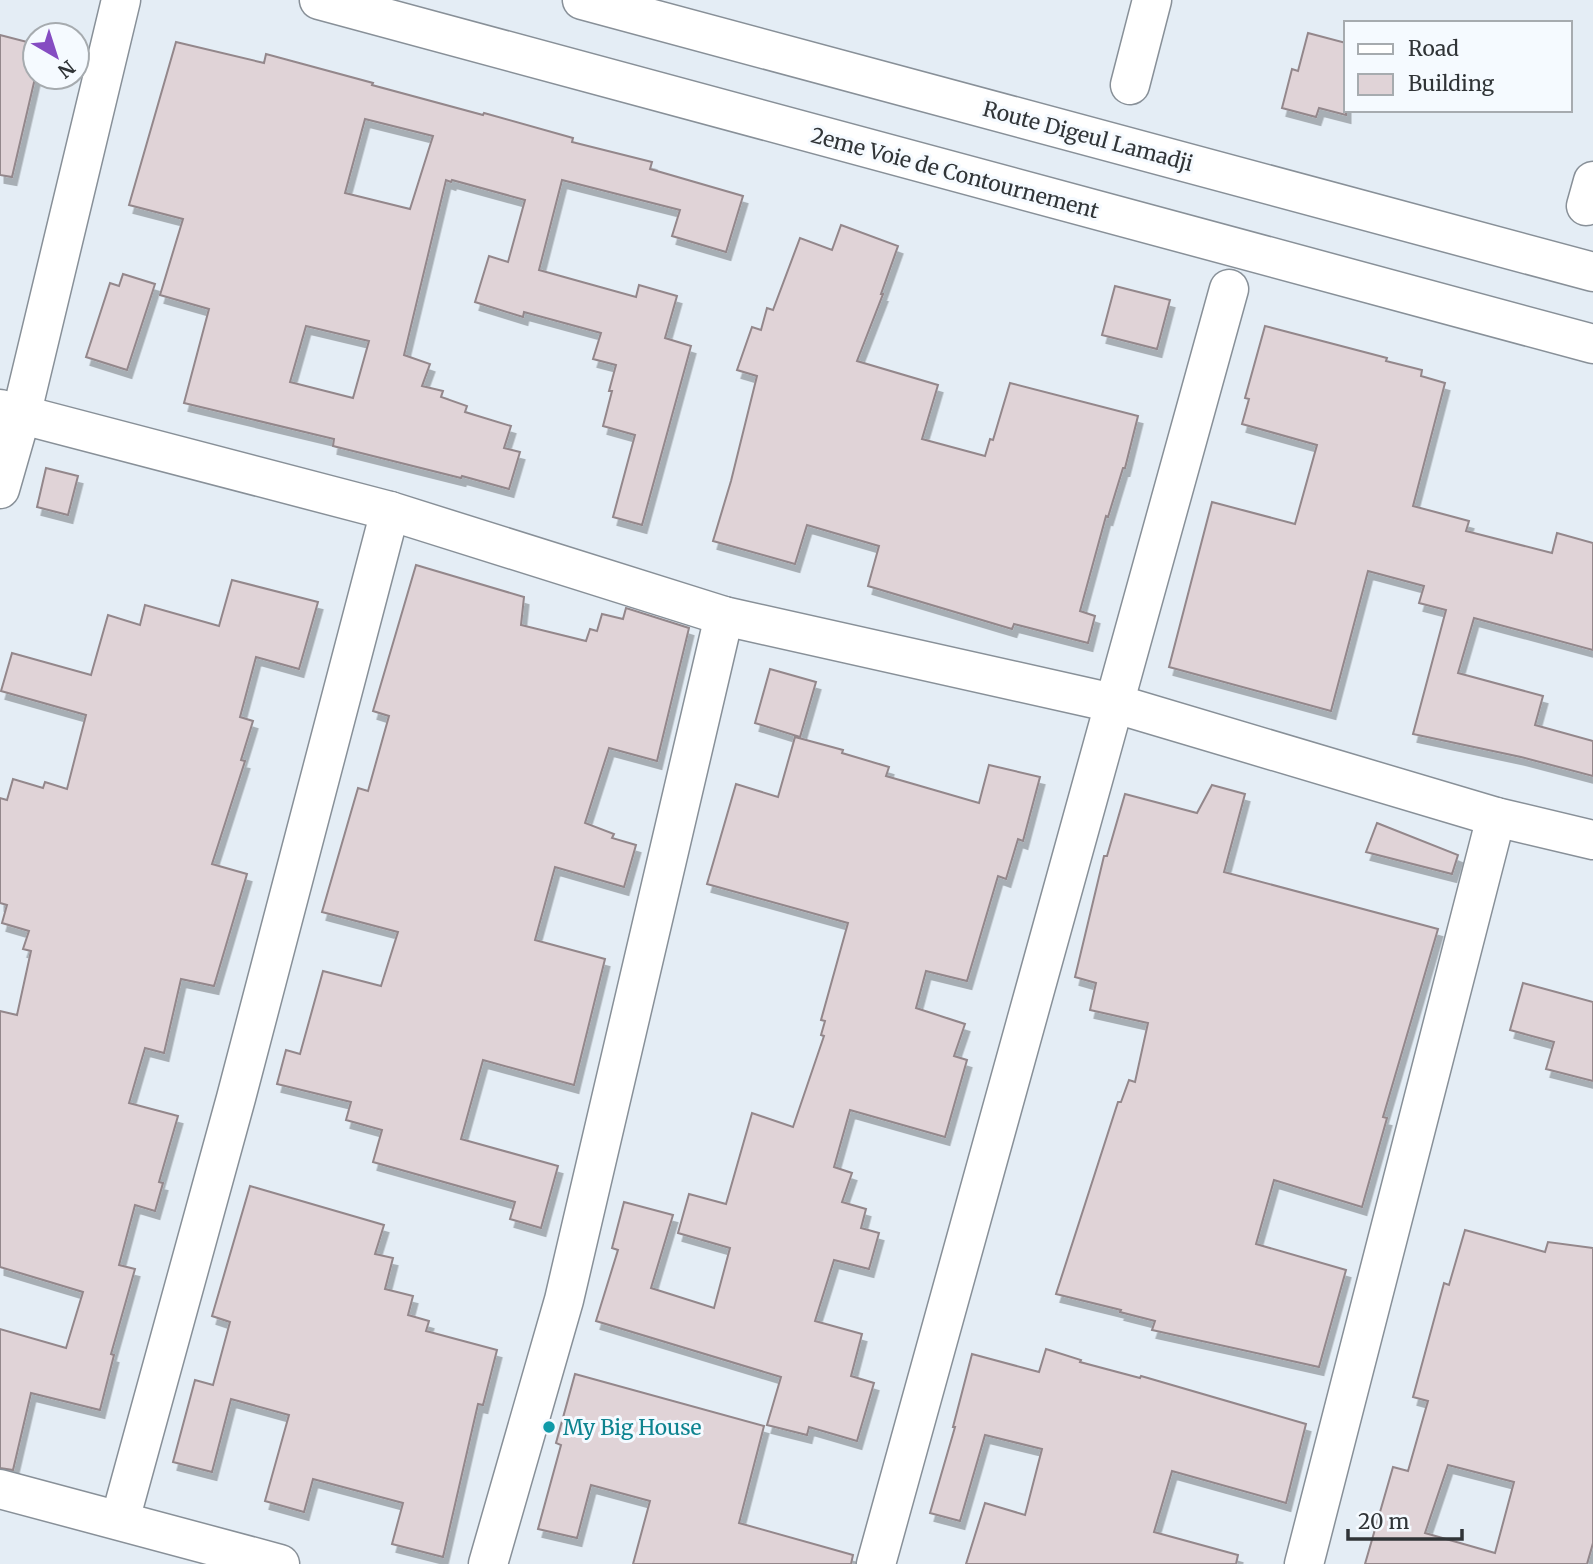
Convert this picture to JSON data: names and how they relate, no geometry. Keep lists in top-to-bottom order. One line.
{"streets":{"street":["Route Digeul Lamadji","2eme Voie de Contournement"]},"places":["My Big House"],"legend":["Road","Building"],"scale_bar":"20 m","north":"bottom right"}
